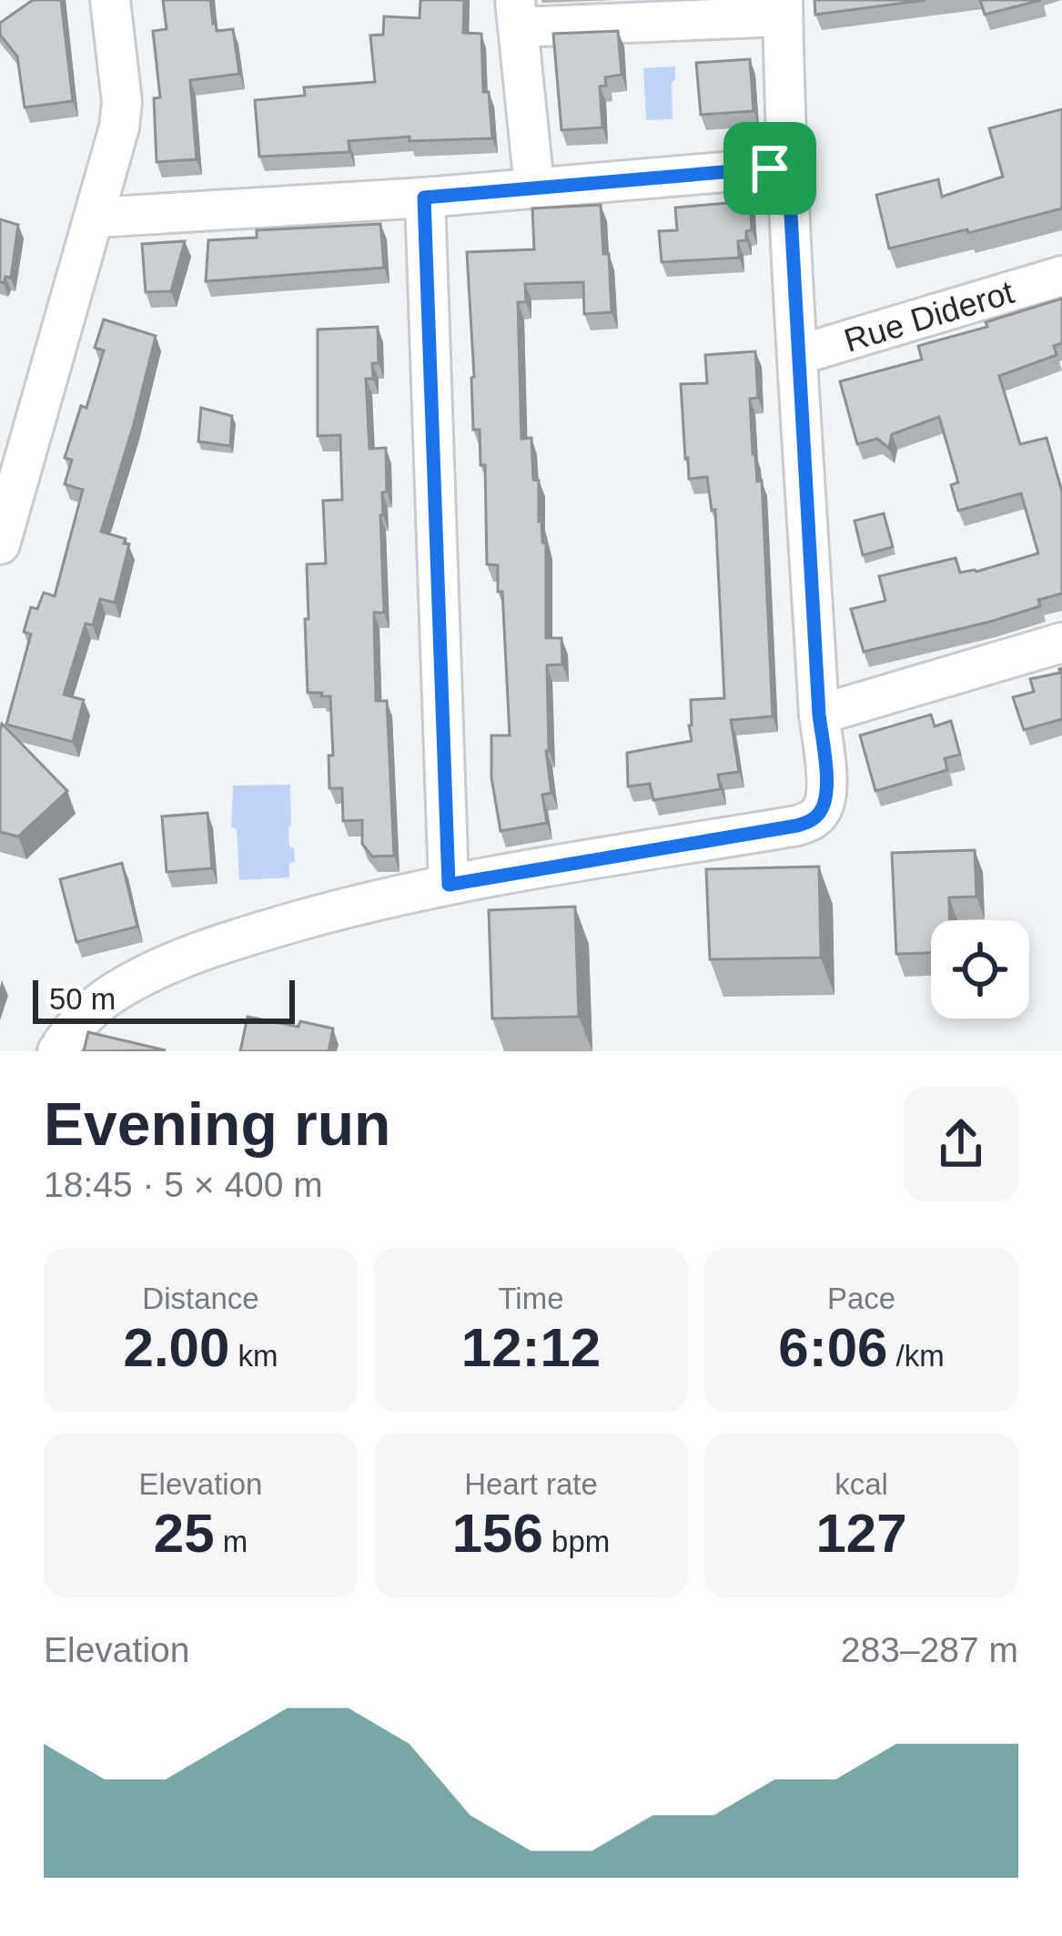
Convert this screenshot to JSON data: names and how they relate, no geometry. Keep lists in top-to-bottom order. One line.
{"streets":{"street":["Rue Diderot"]},"scale_bar":"50 m","page":{"scale":"50 m","heading":["Evening run","18:45 · 5 × 400 m"],"stats":[["Distance","2.00 km"],["Time","12:12"],["Pace","6:06 /km"],["Elevation","25 m"],["Heart rate","156 bpm"],["kcal","127"]],"chart":["Elevation","283–287 m"]}}
